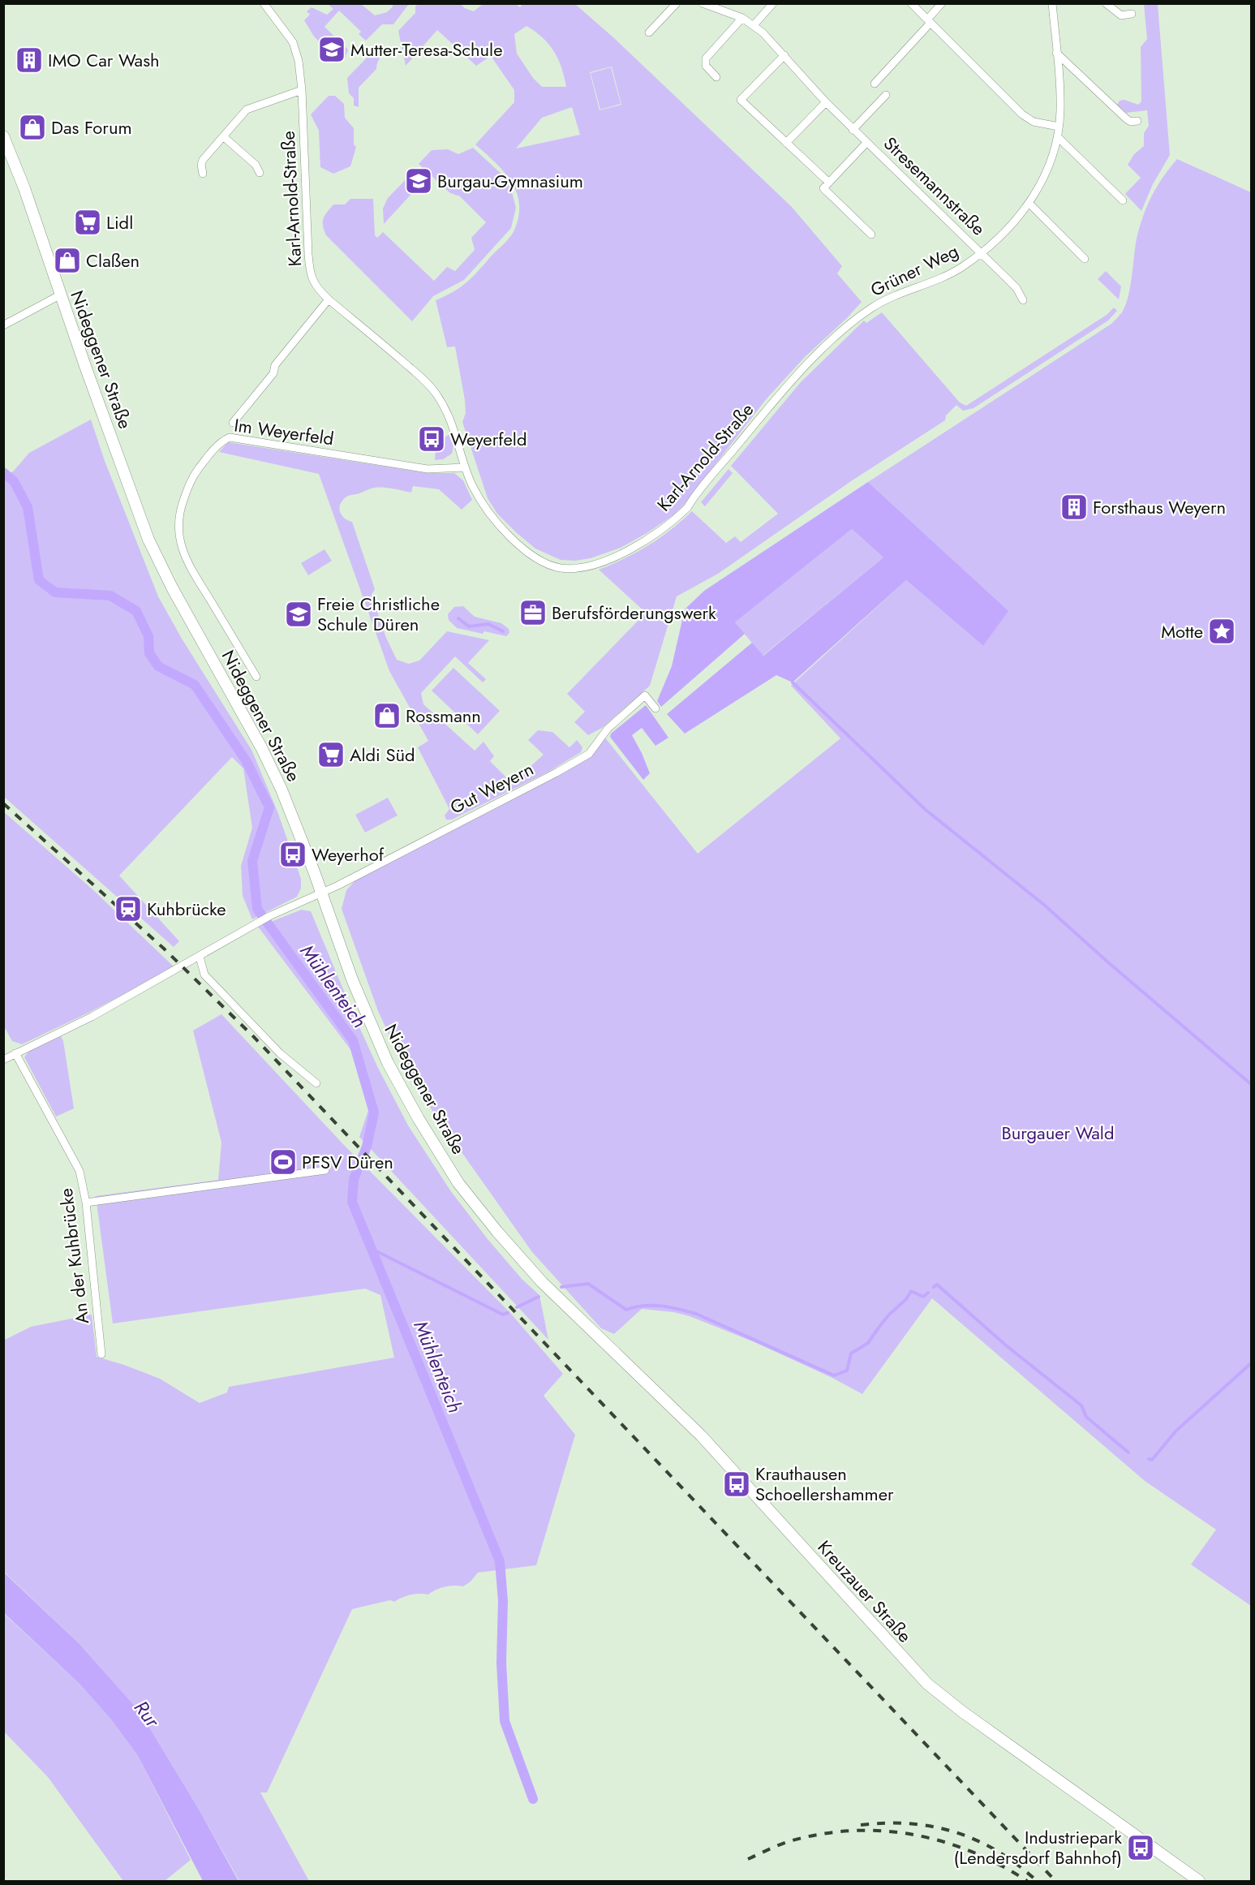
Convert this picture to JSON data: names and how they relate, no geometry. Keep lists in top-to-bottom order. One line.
{"streets":{"main road":["Nideggener Straße","Kreuzauer Straße"],"street":["Stresemannstraße","Karl-Arnold-Straße","Grüner Weg","Im Weyerfeld","Gut Weyern","An der Kuhbrücke"]},"crossings":[["Stresemannstraße","Grüner Weg"],["Karl-Arnold-Straße","Grüner Weg"],["Karl-Arnold-Straße","Im Weyerfeld"],["Nideggener Straße","Gut Weyern"],["Nideggener Straße","Kreuzauer Straße"]],"water":["Mühlenteich","Rur"],"parks":["Burgauer Wald"],"places":{"school or university":["Mutter-Teresa-Schule","Burgau-Gymnasium","Freie Christliche Schule Düren"],"building":["IMO Car Wash","Forsthaus Weyern"],"shop":["Das Forum","Claßen","Rossmann"],"supermarket":["Lidl","Aldi Süd"],"bus stop":["Weyerfeld","Weyerhof","Krauthausen Schoellershammer","Industriepark (Lendersdorf Bahnhof)"],"office":["Berufsförderungswerk"],"place":["Motte"],"station":["Kuhbrücke"],"sports":["PFSV Düren"]}}
